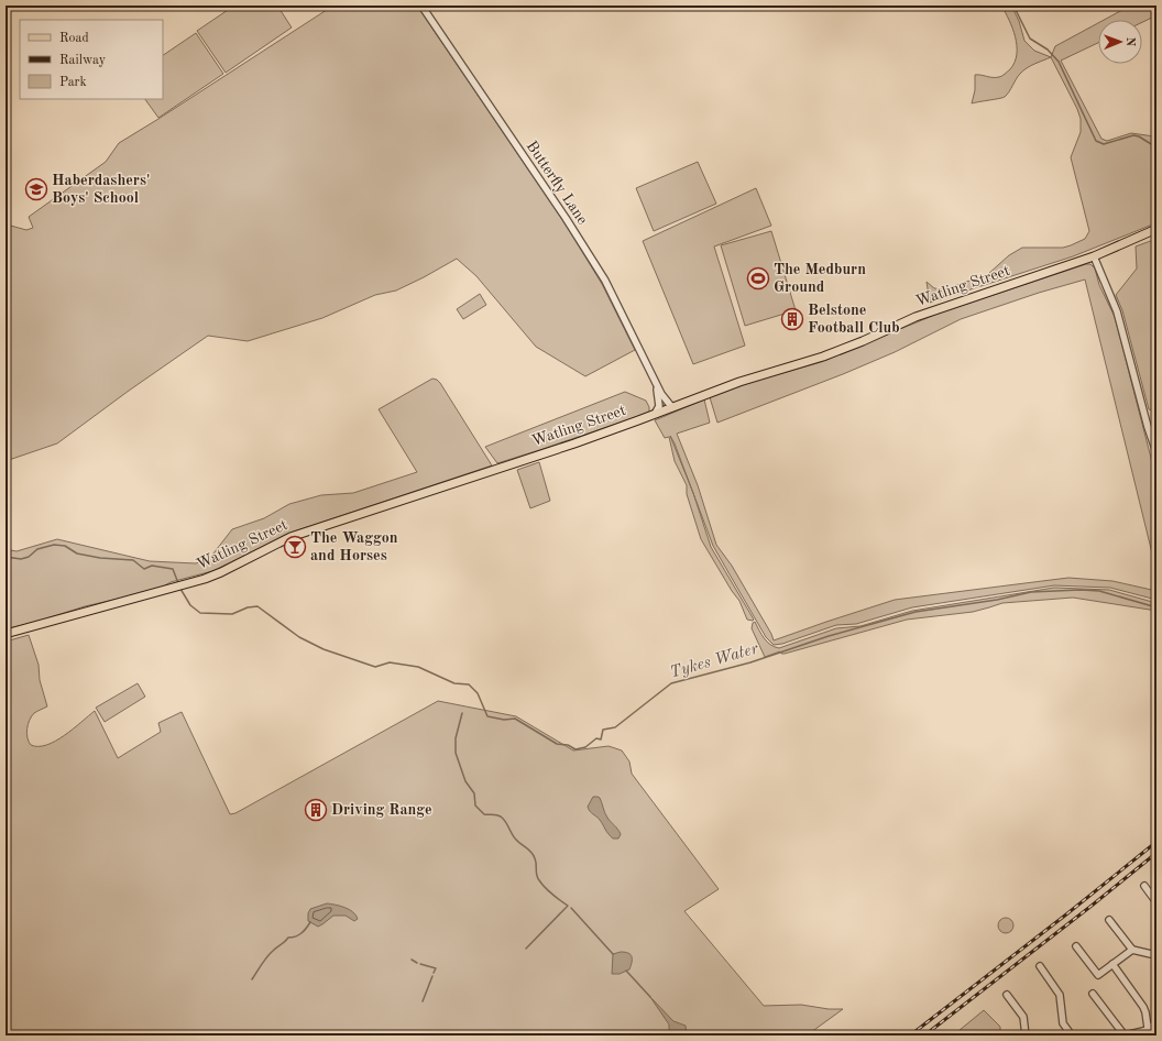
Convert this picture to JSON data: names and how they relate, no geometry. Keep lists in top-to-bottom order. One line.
{"streets":{"main road":["Watling Street"],"street":["Butterfly Lane"]},"crossings":[["Butterfly Lane","Watling Street"]],"water":["Tykes Water"],"places":{"school or university":["Haberdashers' Boys' School"],"sports":["The Medburn Ground"],"building":["Belstone Football Club","Driving Range"],"bar":["The Waggon and Horses"]},"legend":["Road","Railway","Park"],"north":"right"}
